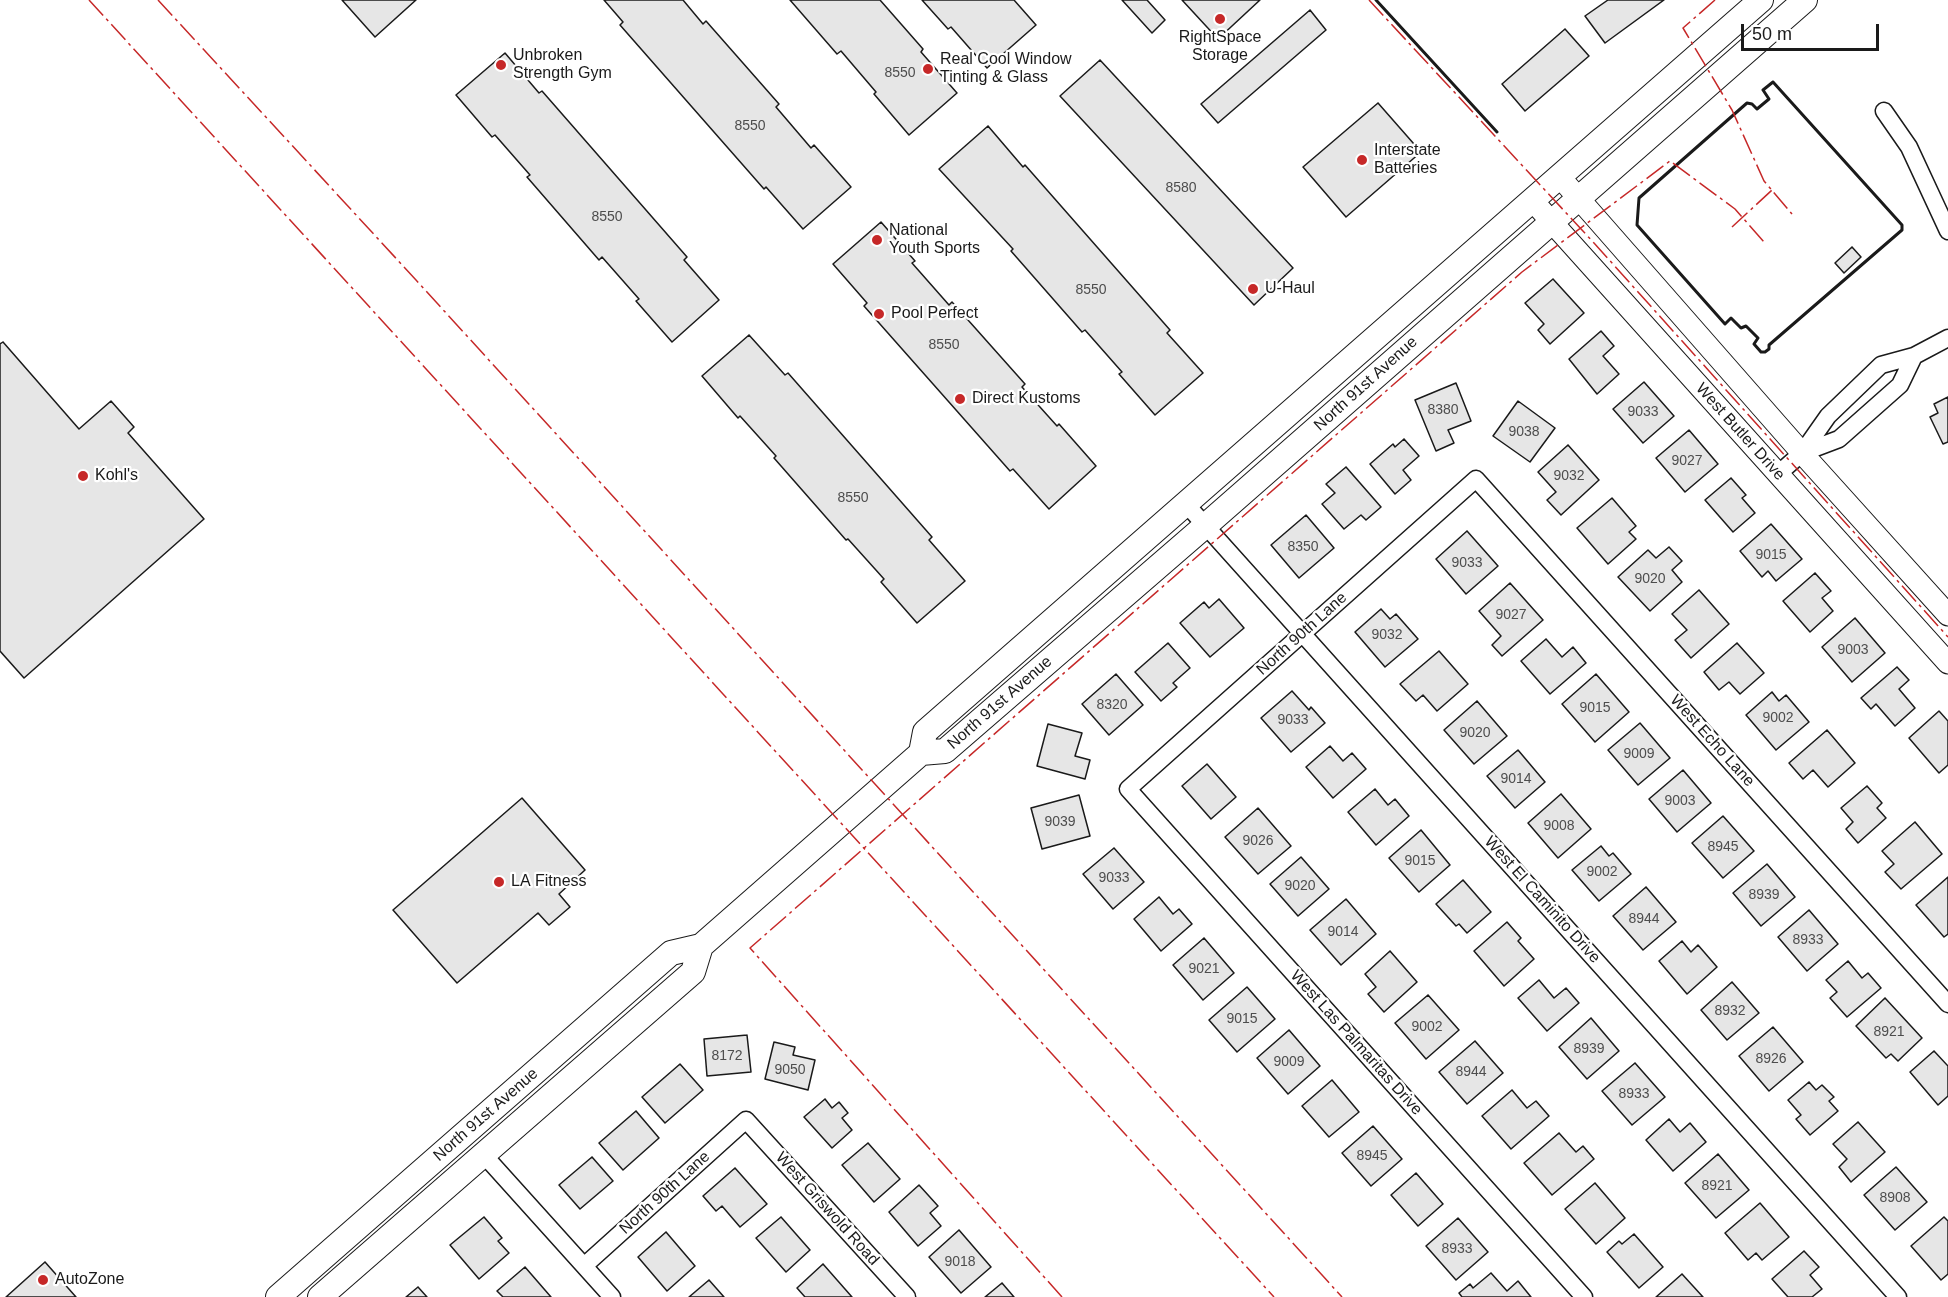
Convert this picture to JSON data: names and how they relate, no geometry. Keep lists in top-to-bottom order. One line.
{"streets":{"main road":["North 91st Avenue"],"street":["West Butler Drive","North 90th Lane","West Echo Lane","West El Caminito Drive","West Las Palmaritas Drive","West Griswold Road"]},"crossings":[["North 91st Avenue","West Butler Drive"],["North 91st Avenue","West El Caminito Drive"],["North 90th Lane","West Echo Lane"],["North 90th Lane","West El Caminito Drive"],["North 90th Lane","West Las Palmaritas Drive"],["North 90th Lane","West Griswold Road"]],"places":["RightSpace Storage","Unbroken Strength Gym","Real Cool Window Tinting & Glass","Interstate Batteries","National Youth Sports","U-Haul","Pool Perfect","Direct Kustoms","Kohl's","LA Fitness","AutoZone"],"house_numbers":["8550","8550","8580","8550","8550","8550","8380","9033","9038","9027","9032","8550","8350","9015","9033","9020","9027","9032","9003","8320","9015","9002","9033","9020","9009","9014","9003","9039","9008","9026","8945","9015","9002","9033","9020","8939","8944","9014","8933","9021","8932","9015","9002","8921","8939","8172","8926","9009","9050","8944","8933","8945","8921","8908","8933","9018"],"scale_bar":"50 m"}
